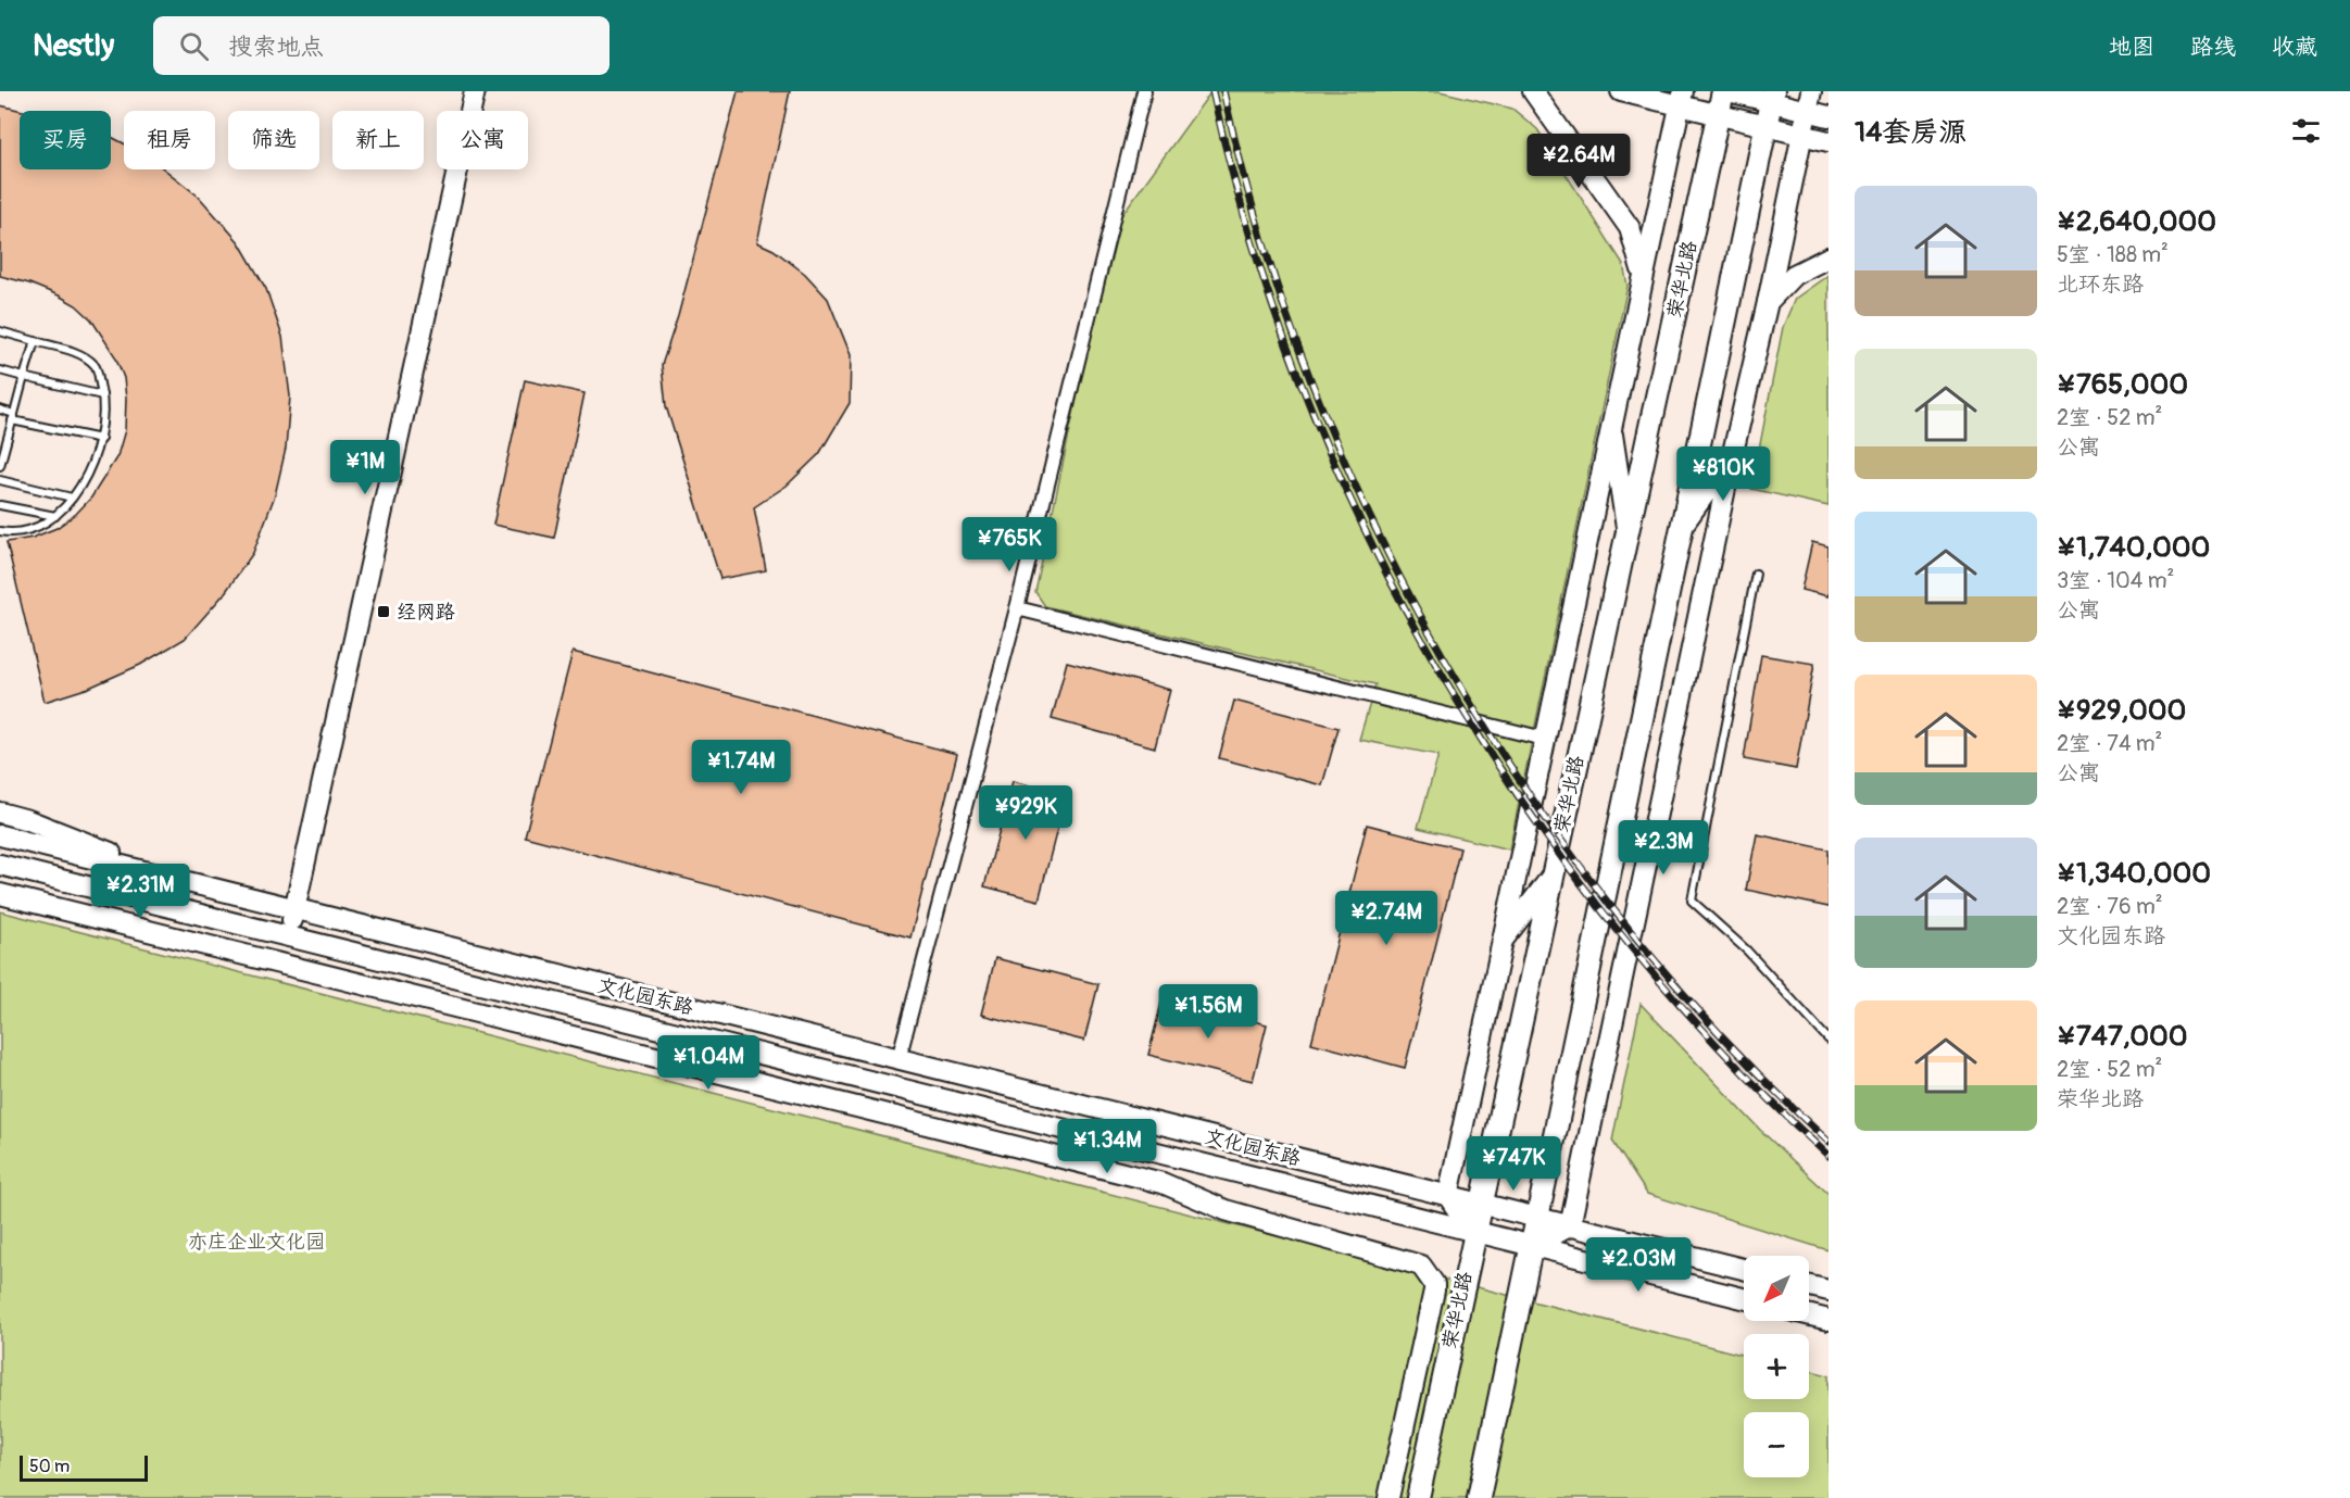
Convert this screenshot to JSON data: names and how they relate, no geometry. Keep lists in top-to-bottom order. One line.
{"streets":{"main road":["荣华北路"],"street":["文化园东路"]},"crossings":[["荣华北路","文化园东路"]],"parks":["亦庄企业文化园"],"places":{"transit":["经网路"]},"scale_bar":"50 m","north":"bottom left","page":{"header":"Nestly","search":"搜索地点","nav":["地图","路线","收藏"],"heading":"14套房源","chip":["买房","租房","筛选","新上","公寓"],"price":["¥2.64M","¥1M","¥810K","¥765K","¥1.74M","¥929K","¥2.3M","¥2.31M","¥2.74M","¥1.56M","¥1.04M","¥1.34M","¥747K","¥2.03M"],"list":[{"name":"¥2,640,000","note":"5室 · 188 m² · 北环东路"},{"name":"¥765,000","note":"2室 · 52 m² · 公寓"},{"name":"¥1,740,000","note":"3室 · 104 m² · 公寓"},{"name":"¥929,000","note":"2室 · 74 m² · 公寓"},{"name":"¥1,340,000","note":"2室 · 76 m² · 文化园东路"},{"name":"¥747,000","note":"2室 · 52 m² · 荣华北路"}],"map_buttons":["+","−"],"scale":"50 m"}}
